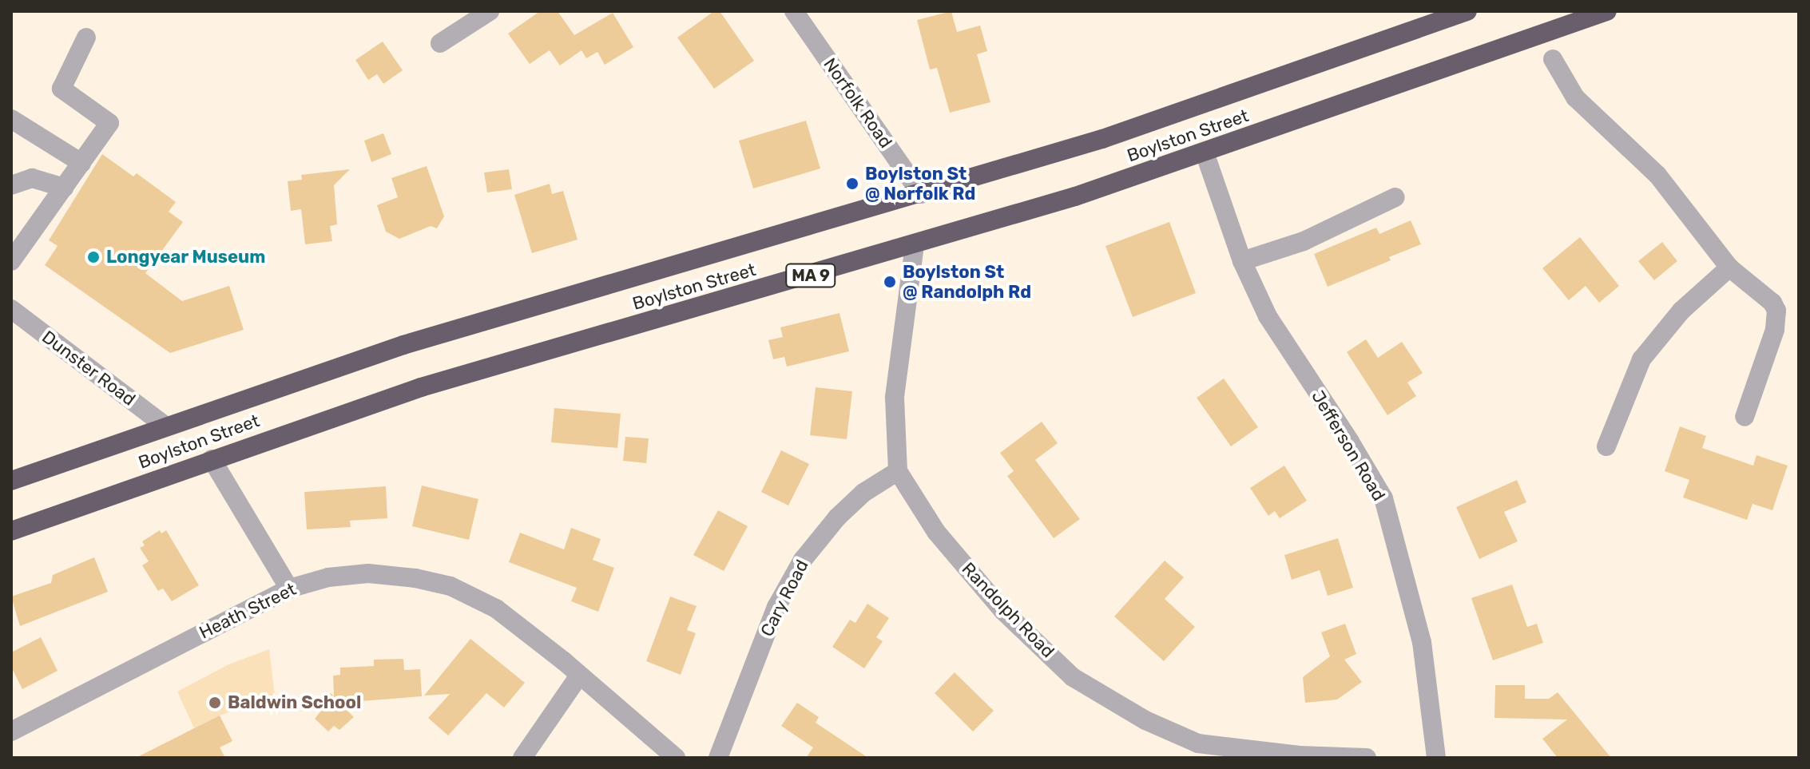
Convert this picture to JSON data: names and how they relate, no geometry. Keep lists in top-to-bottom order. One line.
{"streets":{"highway":["Boylston Street","MA 9"],"street":["Norfolk Road","Dunster Road","Jefferson Road","Cary Road","Randolph Road","Heath Street"]},"crossings":[["Norfolk Road","Boylston Street"],["Boylston Street","Dunster Road"],["Boylston Street","Jefferson Road"],["Boylston Street","Randolph Road"],["Cary Road","Randolph Road"]],"places":["Boylston St @ Norfolk Rd","Longyear Museum","Boylston St @ Randolph Rd","Baldwin School"]}
